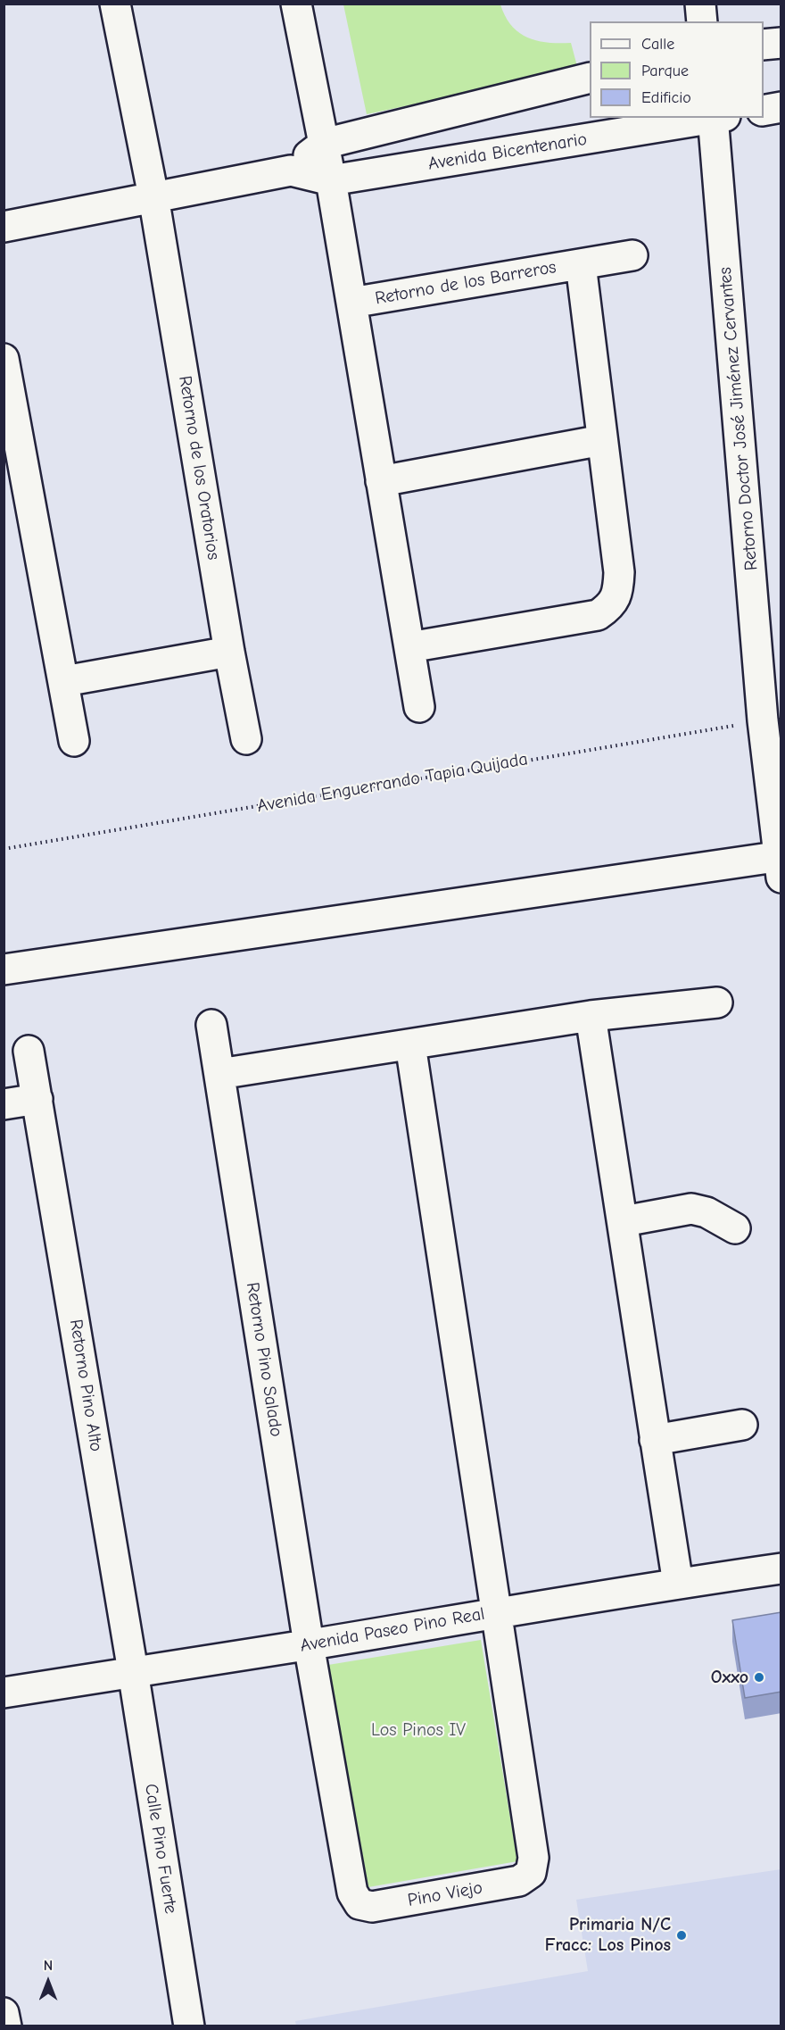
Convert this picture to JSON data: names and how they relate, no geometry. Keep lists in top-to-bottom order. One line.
{"streets":{"street":["Avenida Bicentenario","Retorno de los Barreros","Retorno Doctor José Jiménez Cervantes","Retorno de los Oratorios","Retorno Pino Salado","Retorno Pino Alto","Avenida Paseo Pino Real","Calle Pino Fuerte","Pino Viejo"],"path":["Avenida Enguerrando Tapia Quijada"]},"crossings":[["Avenida Bicentenario","Retorno de los Barreros"],["Avenida Bicentenario","Retorno de los Oratorios"],["Retorno Doctor José Jiménez Cervantes","Avenida Enguerrando Tapia Quijada"],["Retorno Pino Salado","Avenida Paseo Pino Real"],["Retorno Pino Salado","Pino Viejo"],["Retorno Pino Alto","Avenida Paseo Pino Real"],["Retorno Pino Alto","Calle Pino Fuerte"],["Avenida Paseo Pino Real","Calle Pino Fuerte"],["Avenida Paseo Pino Real","Pino Viejo"]],"parks":["Los Pinos IV"],"places":["Oxxo","Primaria N/C Fracc: Los Pinos"],"legend":["Calle","Parque","Edificio"],"north":"top"}
